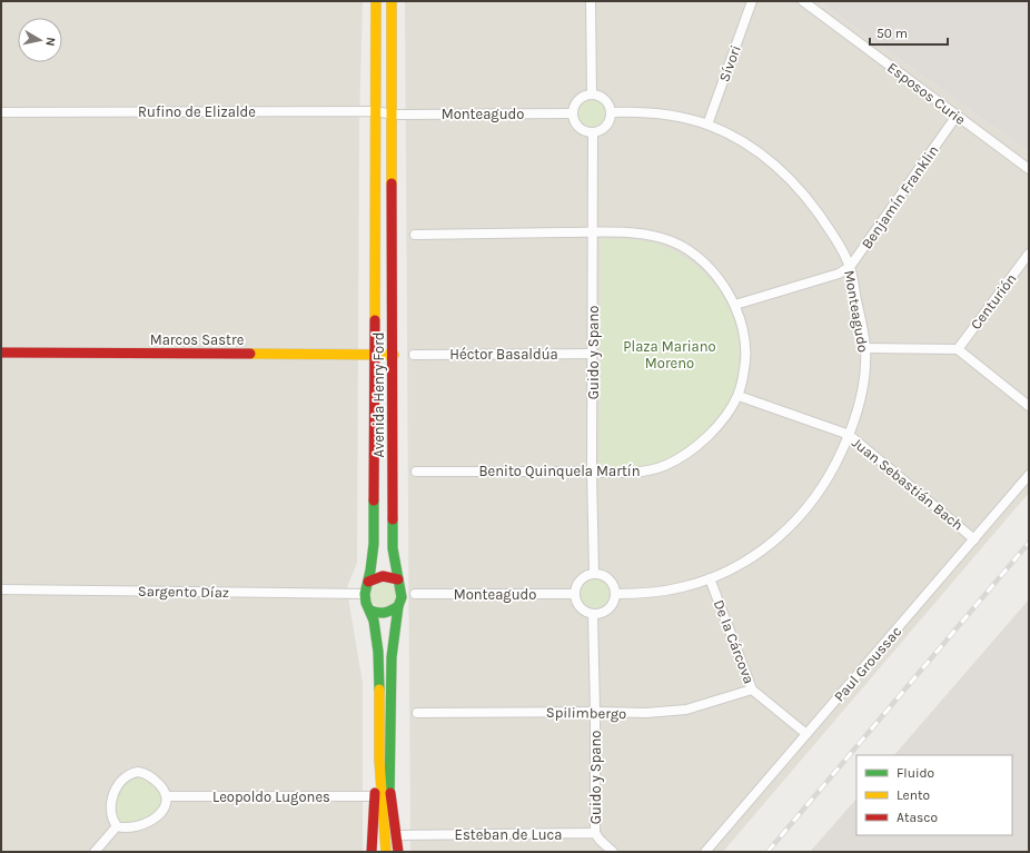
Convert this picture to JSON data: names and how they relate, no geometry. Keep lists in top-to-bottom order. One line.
{"streets":{"main road":["Marcos Sastre","Avenida Henry Ford"],"street":["Sívori","Esposos Curie","Rufino de Elizalde","Monteagudo","Benjamín Franklin","Centurión","Guido y Spano","Héctor Basaldúa","Benito Quinquela Martín","Juan Sebastián Bach","Sargento Díaz","De la Cárcova","Paul Groussac","Spilimbergo","Leopoldo Lugones","Esteban de Luca"]},"crossings":[["Sívori","Monteagudo"],["Esposos Curie","Benjamín Franklin"],["Rufino de Elizalde","Monteagudo"],["Rufino de Elizalde","Avenida Henry Ford"],["Monteagudo","Benjamín Franklin"],["Monteagudo","Guido y Spano"],["Monteagudo","Avenida Henry Ford"],["Monteagudo","Juan Sebastián Bach"],["Monteagudo","De la Cárcova"],["Benjamín Franklin","Benito Quinquela Martín"],["Marcos Sastre","Avenida Henry Ford"],["Guido y Spano","Héctor Basaldúa"],["Guido y Spano","Benito Quinquela Martín"],["Guido y Spano","Spilimbergo"],["Guido y Spano","Esteban de Luca"],["Avenida Henry Ford","Sargento Díaz"],["Avenida Henry Ford","Leopoldo Lugones"],["Avenida Henry Ford","Esteban de Luca"],["Benito Quinquela Martín","Juan Sebastián Bach"],["Juan Sebastián Bach","Paul Groussac"],["De la Cárcova","Paul Groussac"],["De la Cárcova","Spilimbergo"]],"parks":["Plaza Mariano Moreno"],"legend":["Fluido","Lento","Atasco"],"scale_bar":"50 m","north":"right"}
